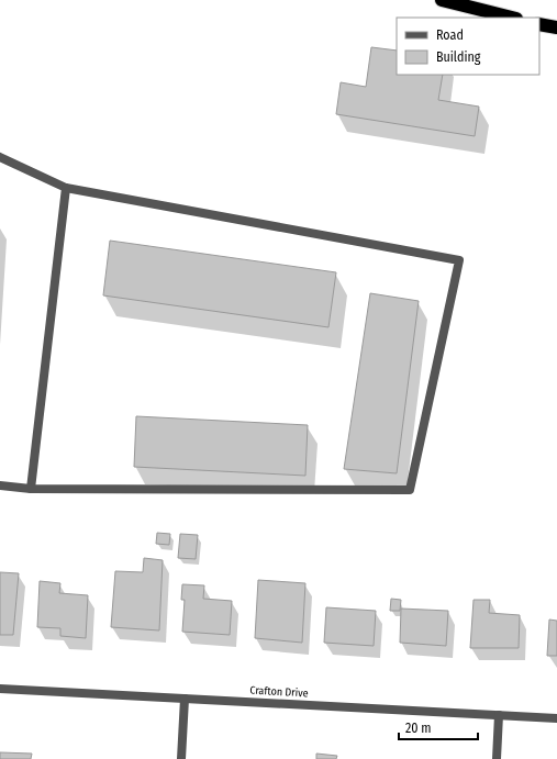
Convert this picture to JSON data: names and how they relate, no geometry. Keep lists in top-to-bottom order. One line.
{"streets":{"street":["Crafton Drive"]},"legend":["Road","Building"],"scale_bar":"20 m"}
